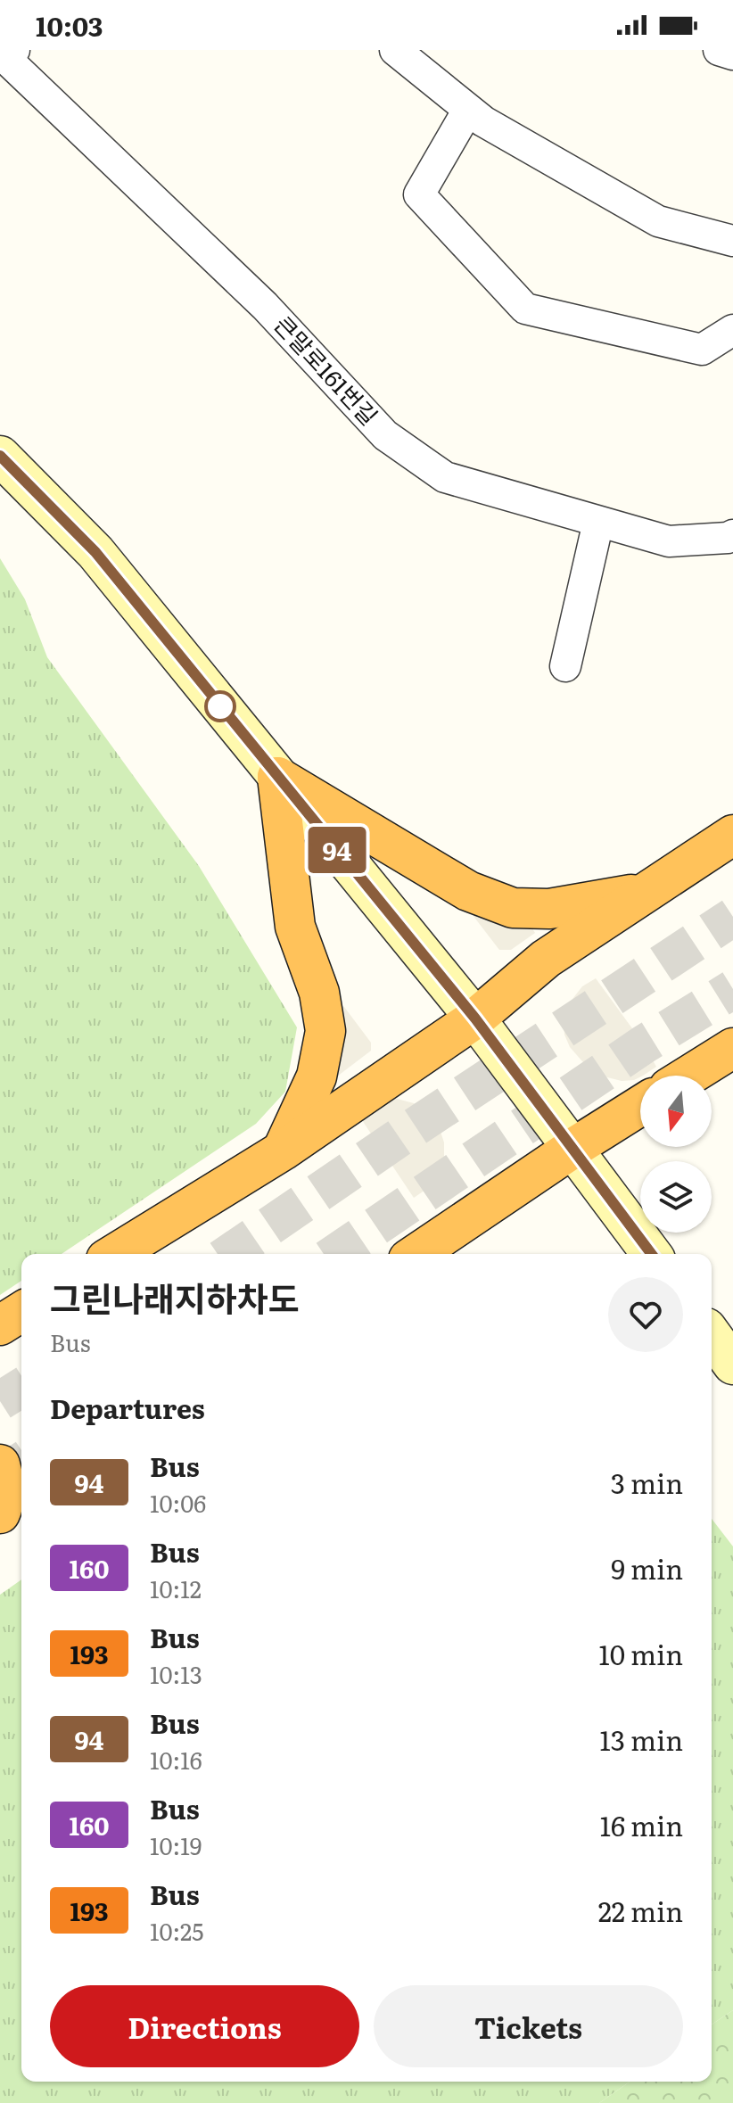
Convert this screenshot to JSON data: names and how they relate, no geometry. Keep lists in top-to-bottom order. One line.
{"streets":{"street":["큰말로161번길"]},"lines":["bus line 94"],"north":"bottom","page":{"status":"10:03","on_map":"94","heading":[["그린나래지하차도","Bus"],"Departures"],"list":[{"mark":"94","name":"Bus","note":"10:06","value":"3 min"},{"mark":"160","name":"Bus","note":"10:12","value":"9 min"},{"mark":"193","name":"Bus","note":"10:13","value":"10 min"},{"mark":"94","name":"Bus","note":"10:16","value":"13 min"},{"mark":"160","name":"Bus","note":"10:19","value":"16 min"},{"mark":"193","name":"Bus","note":"10:25","value":"22 min"}],"buttons":["Directions","Tickets"]}}
